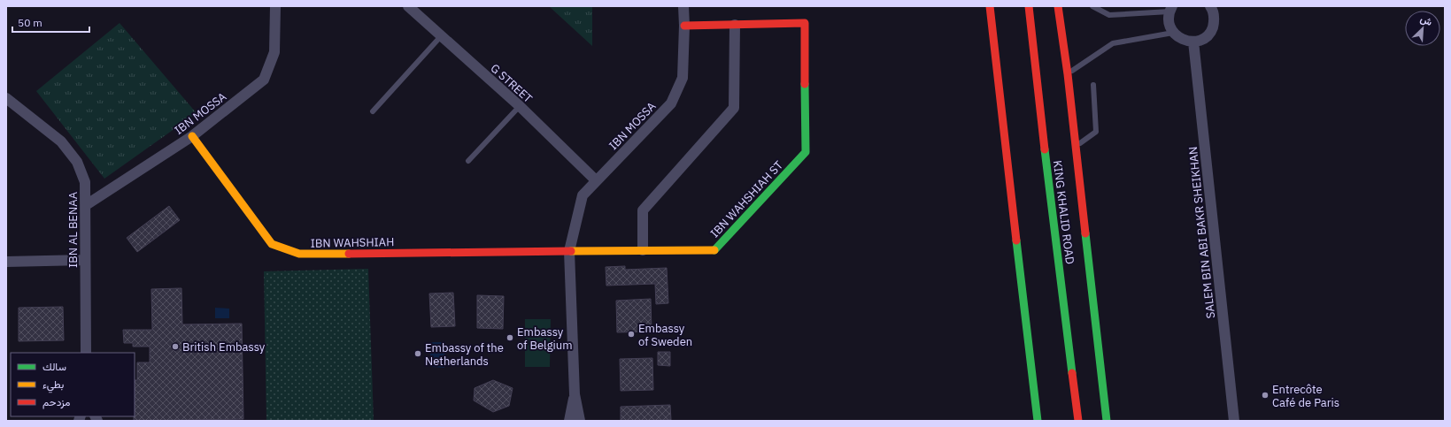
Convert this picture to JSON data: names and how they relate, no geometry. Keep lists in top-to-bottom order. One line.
{"streets":{"main road":["IBN WAHSHIAH ST","KING KHALID ROAD","IBN WAHSHIAH"],"street":["G STREET","IBN MOSSA","IBN AL BENAA","SALEM BIN ABI BAKR SHEIKHAN"]},"crossings":[["G STREET","IBN MOSSA"],["IBN MOSSA","IBN WAHSHIAH ST"],["IBN MOSSA","IBN AL BENAA"],["IBN MOSSA","IBN WAHSHIAH"],["IBN WAHSHIAH ST","IBN WAHSHIAH"]],"places":["Embassy of Sweden","Embassy of Belgium","British Embassy","Embassy of the Netherlands","Entrecôte Café de Paris"],"legend":["سالك","بطيء","مزدحم"],"scale_bar":"50 m","north":"top right"}
